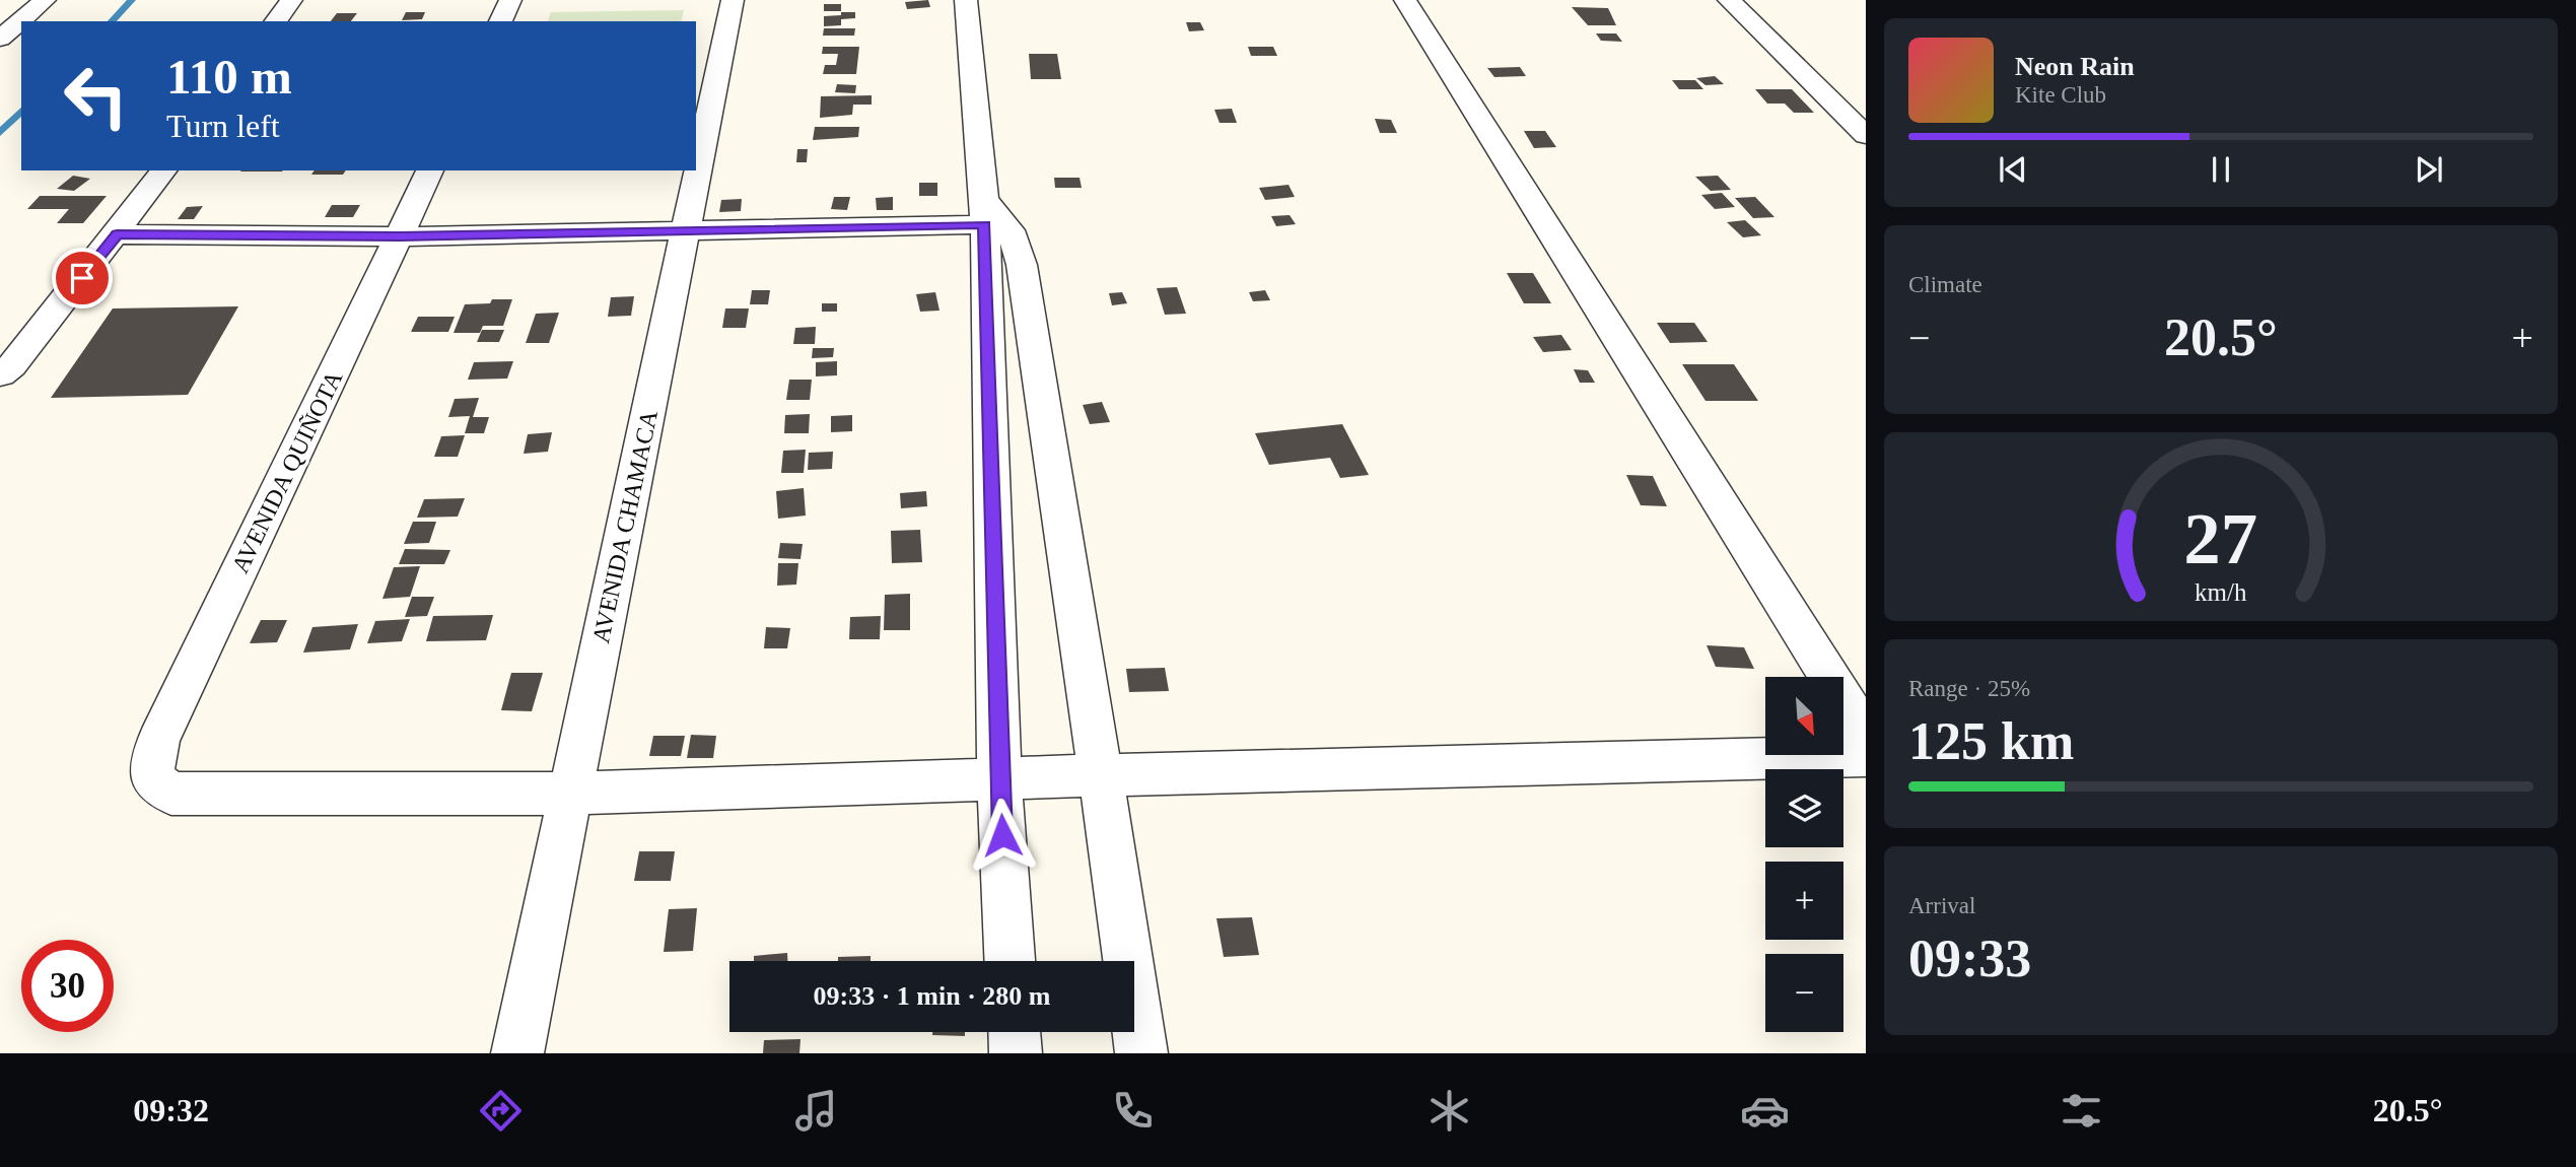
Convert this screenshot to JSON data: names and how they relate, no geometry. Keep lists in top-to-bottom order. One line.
{"streets":{"street":["AVENIDA QUIÑOTA","AVENIDA CHAMACA"]},"crossings":[["AVENIDA QUIÑOTA","AVENIDA CHAMACA"]],"north":"bottom right","page":{"turn":["110 m","Turn left"],"song":["Neon Rain","Kite Club"],"tile":["Climate",["Range · 25%","125 km"],["Arrival","09:33"]],"heat":["−","20.5°","+"],"map_buttons":["+","−"],"limit":"30","trip":"09:33 · 1 min · 280 m","tabs":["09:32","20.5°"],"gauge":["27","km/h"]}}
